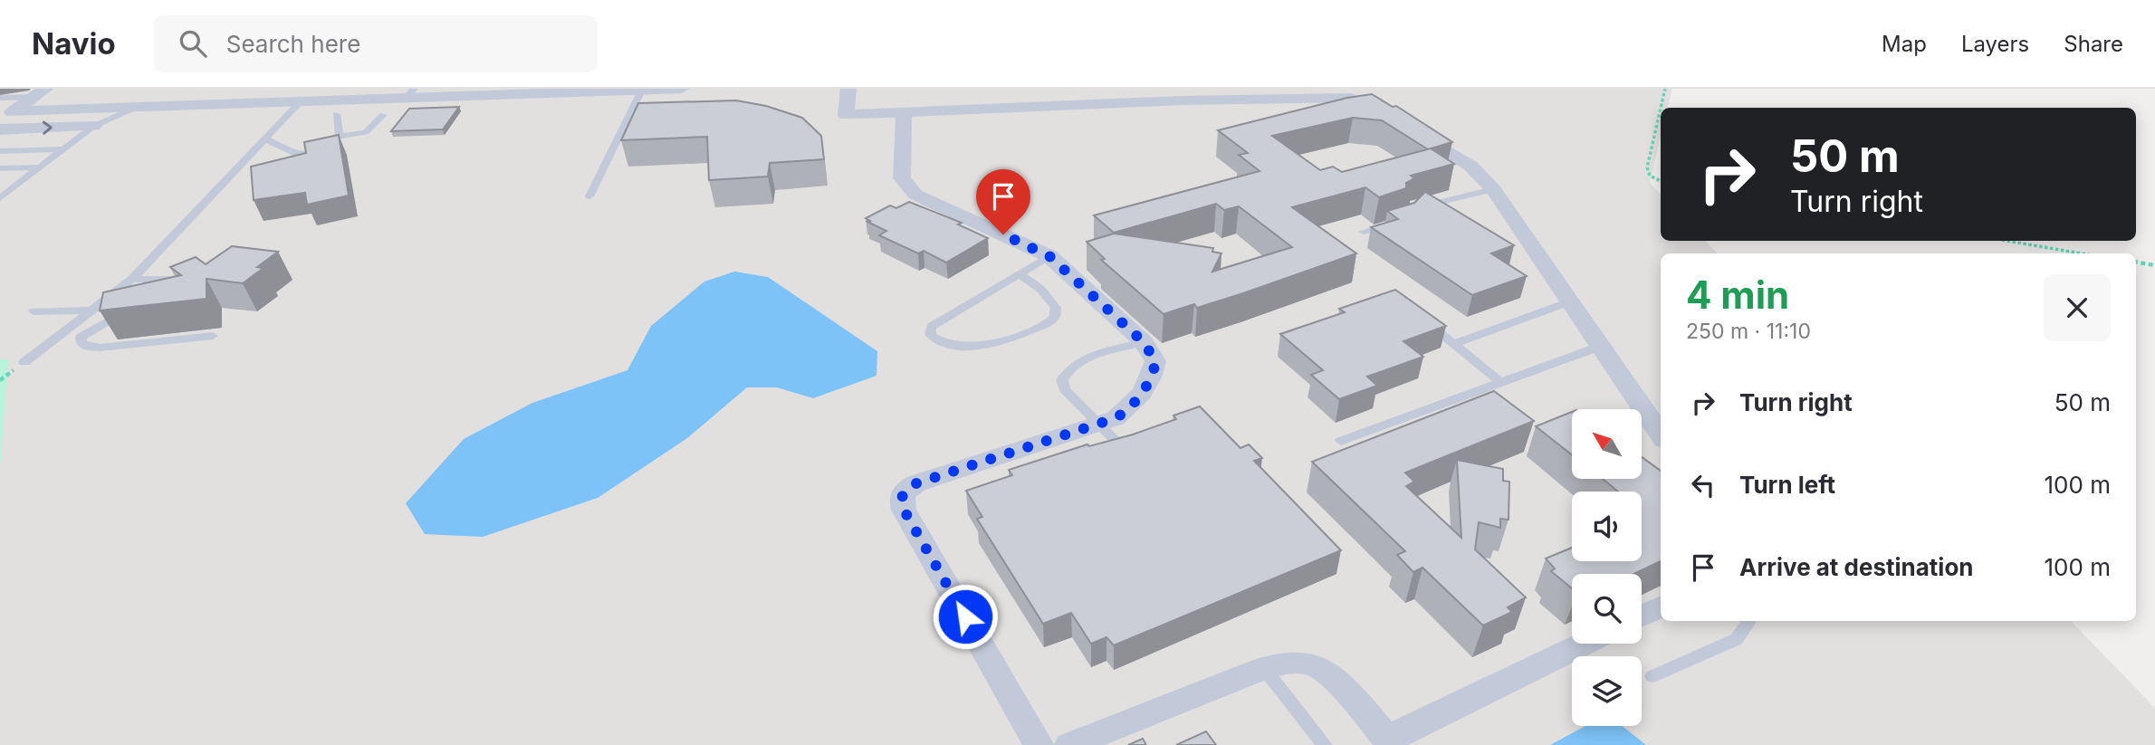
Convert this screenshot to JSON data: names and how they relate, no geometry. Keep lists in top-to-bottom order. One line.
{"north":"top left","page":{"header":"Navio","search":"Search here","nav":["Map","Layers","Share"],"turn":["50 m","Turn right"],"heading":["4 min","250 m · 11:10"],"list":[{"name":"Turn right","value":"50 m"},{"name":"Turn left","value":"100 m"},{"name":"Arrive at destination","value":"100 m"}]}}
